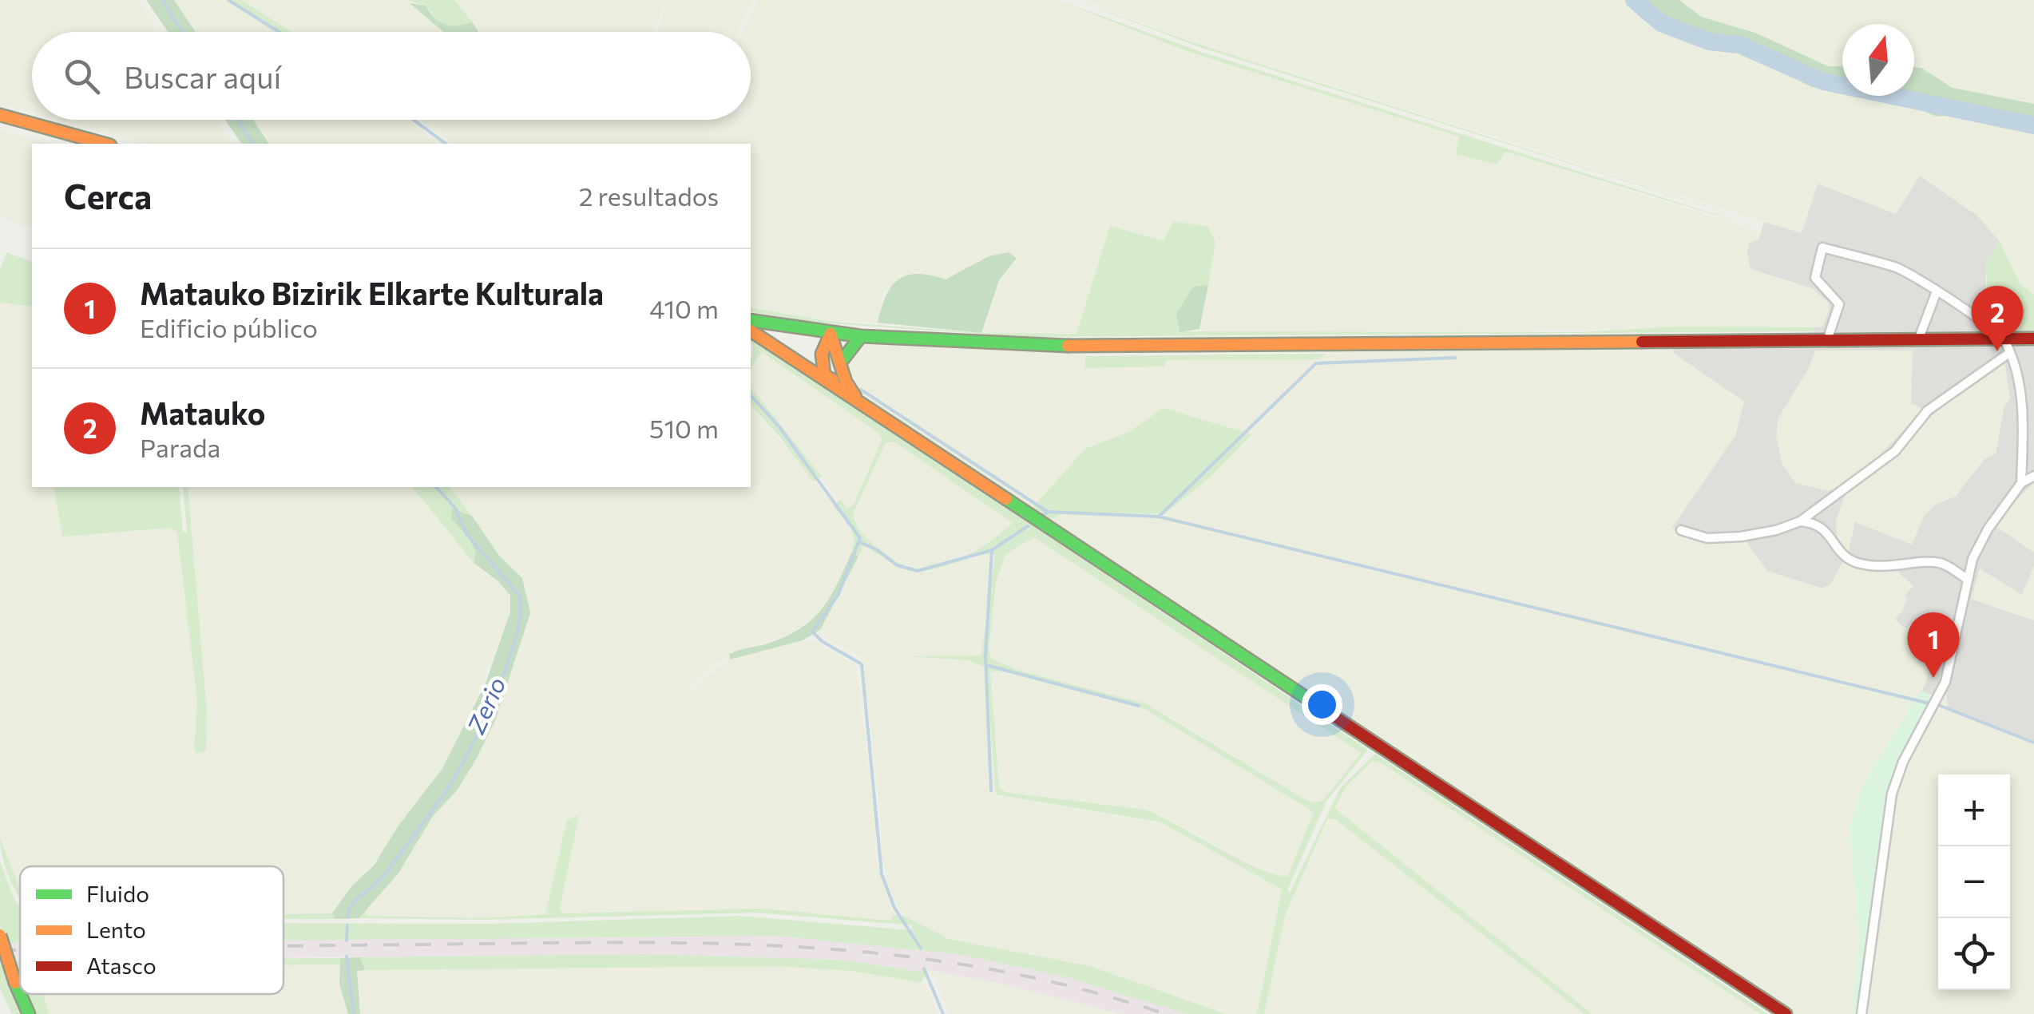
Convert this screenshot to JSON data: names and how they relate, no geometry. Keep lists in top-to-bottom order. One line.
{"water":["Zerio"],"legend":["Fluido","Lento","Atasco"],"north":"top","page":{"search":"Buscar aquí","heading":["Cerca","2 resultados"],"list":[{"mark":"1","name":"Matauko Bizirik Elkarte Kulturala","note":"Edificio público","value":"410 m"},{"mark":"2","name":"Matauko","note":"Parada","value":"510 m"}],"pins":["2","1"],"map_buttons":["+","−"]}}
